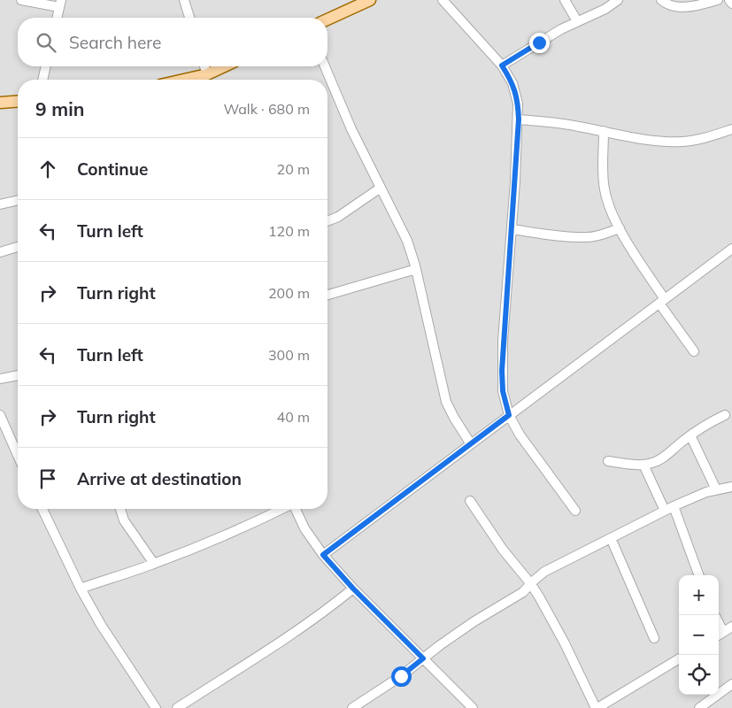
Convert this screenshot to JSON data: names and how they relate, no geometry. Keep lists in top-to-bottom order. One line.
{"page":{"search":"Search here","heading":["9 min","Walk · 680 m"],"list":[["Continue","20 m"],["Turn left","120 m"],["Turn right","200 m"],["Turn left","300 m"],["Turn right","40 m"],"Arrive at destination"],"map_buttons":["+","−"]}}
